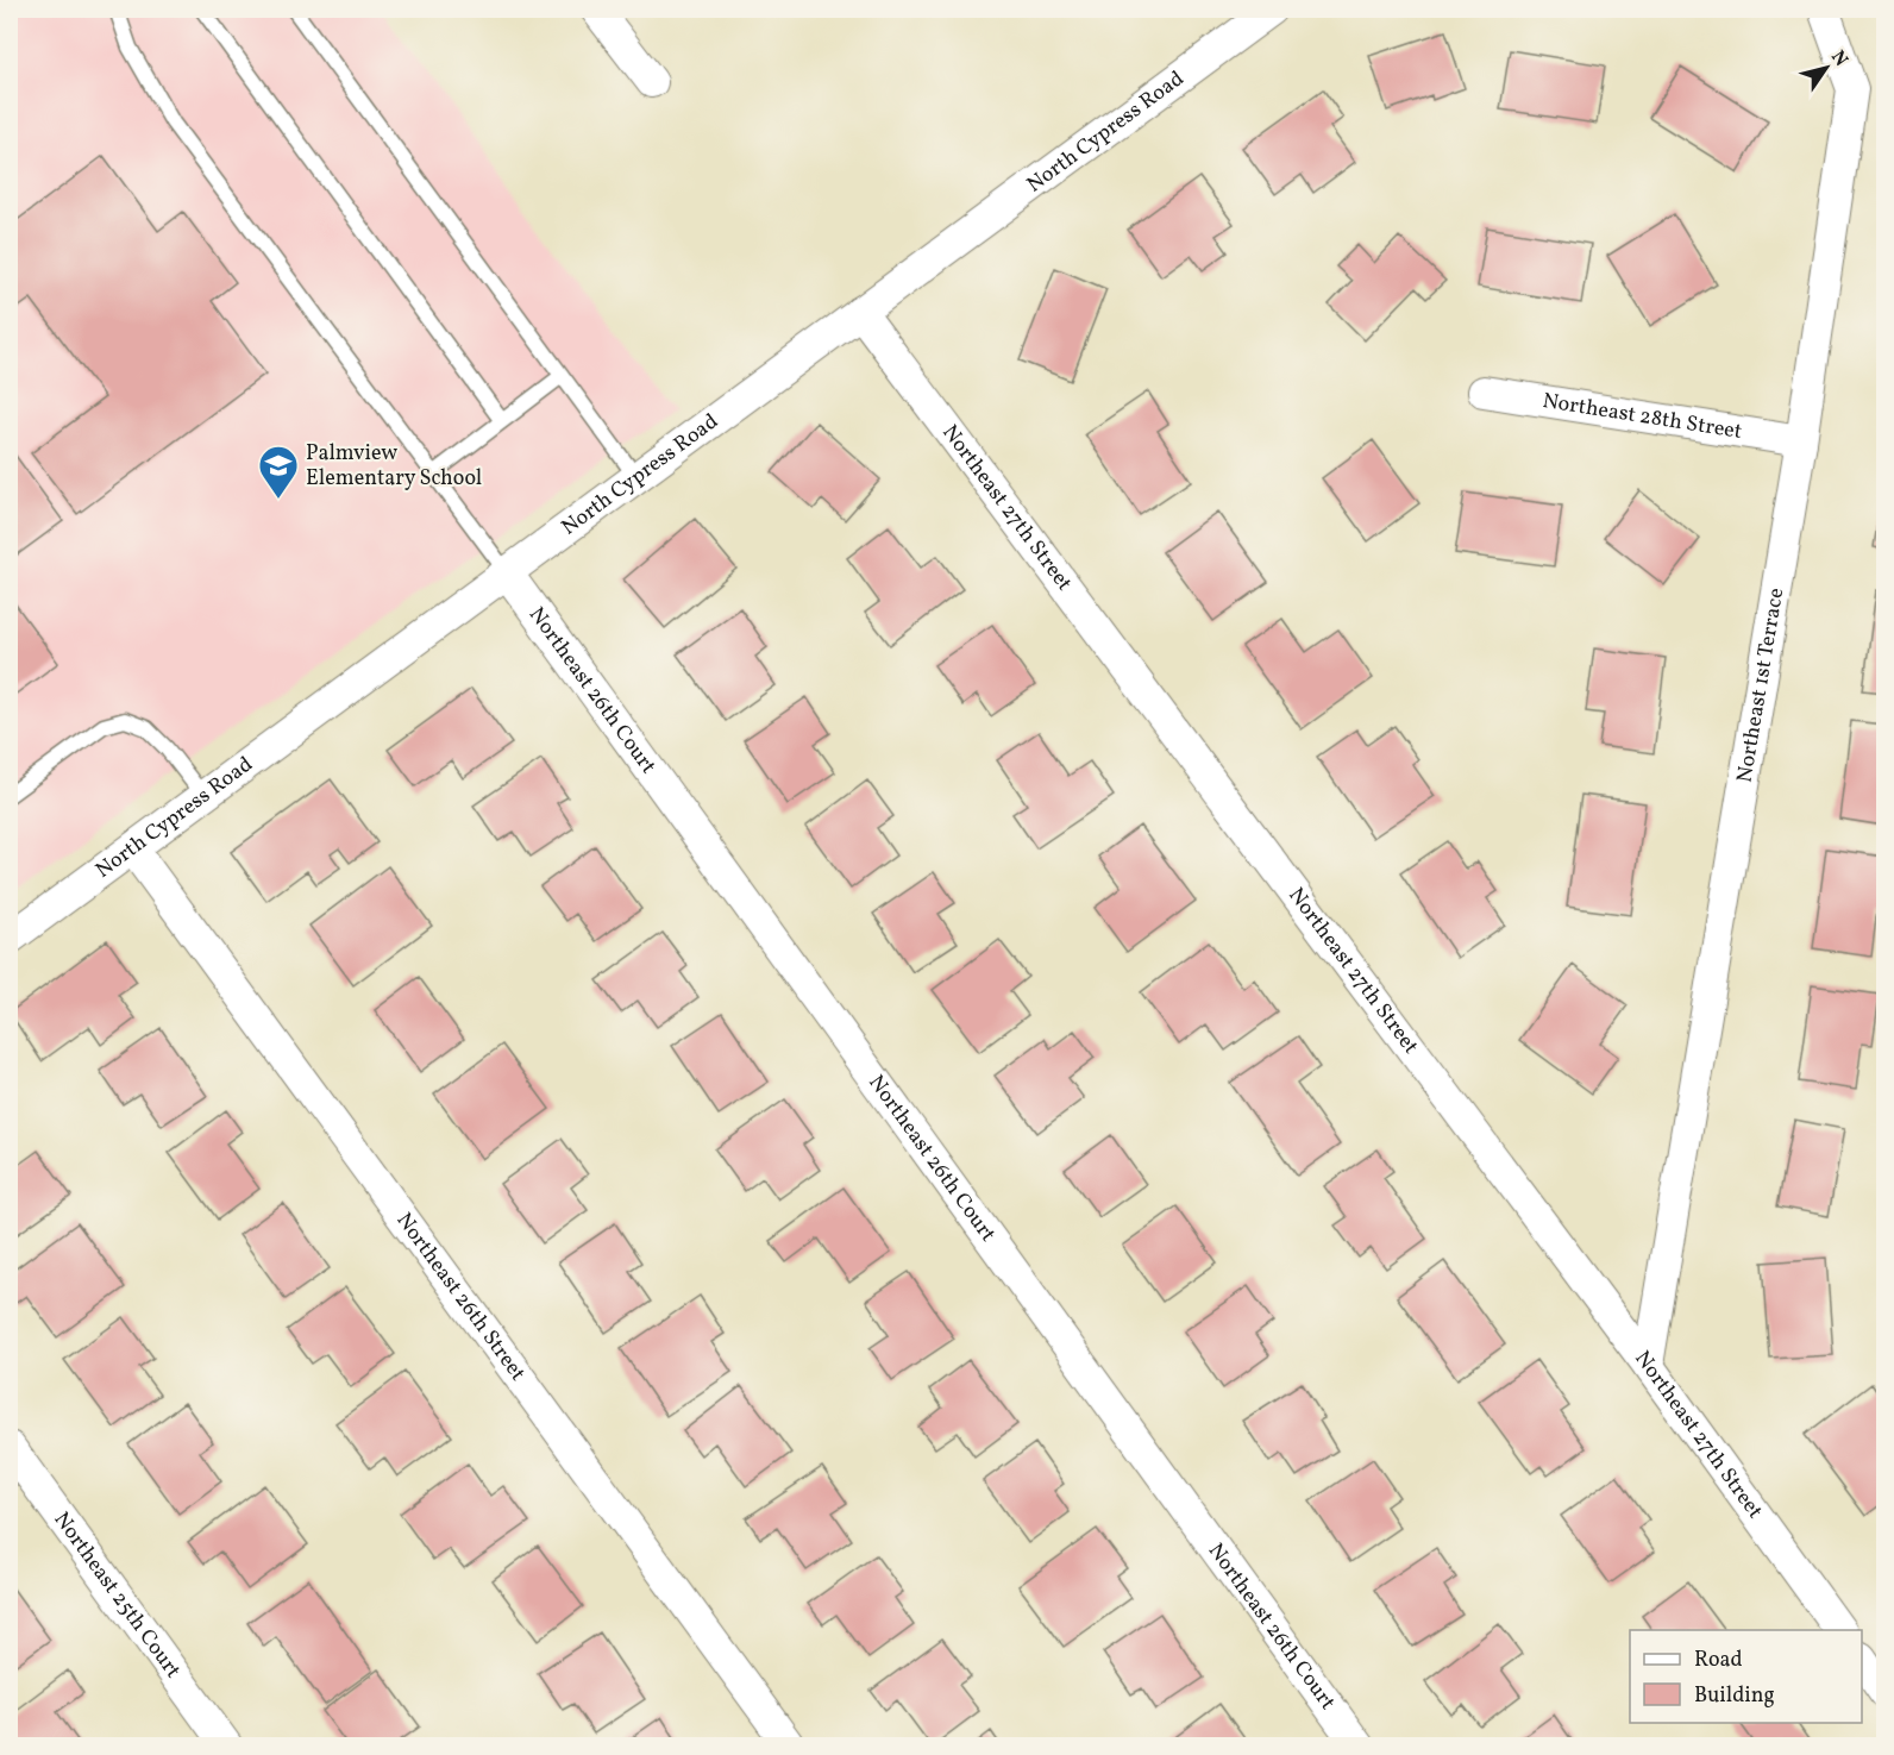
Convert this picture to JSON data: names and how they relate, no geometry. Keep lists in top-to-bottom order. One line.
{"streets":{"street":["North Cypress Road","Northeast 28th Street","Northeast 27th Street","Northeast 1st Terrace","Northeast 26th Court","Northeast 26th Street","Northeast 25th Court"]},"crossings":[["North Cypress Road","Northeast 27th Street"],["North Cypress Road","Northeast 26th Court"],["North Cypress Road","Northeast 26th Street"],["Northeast 28th Street","Northeast 1st Terrace"],["Northeast 27th Street","Northeast 1st Terrace"]],"places":{"school or university":["Palmview Elementary School"]},"legend":["Road","Building"],"north":"top right"}
